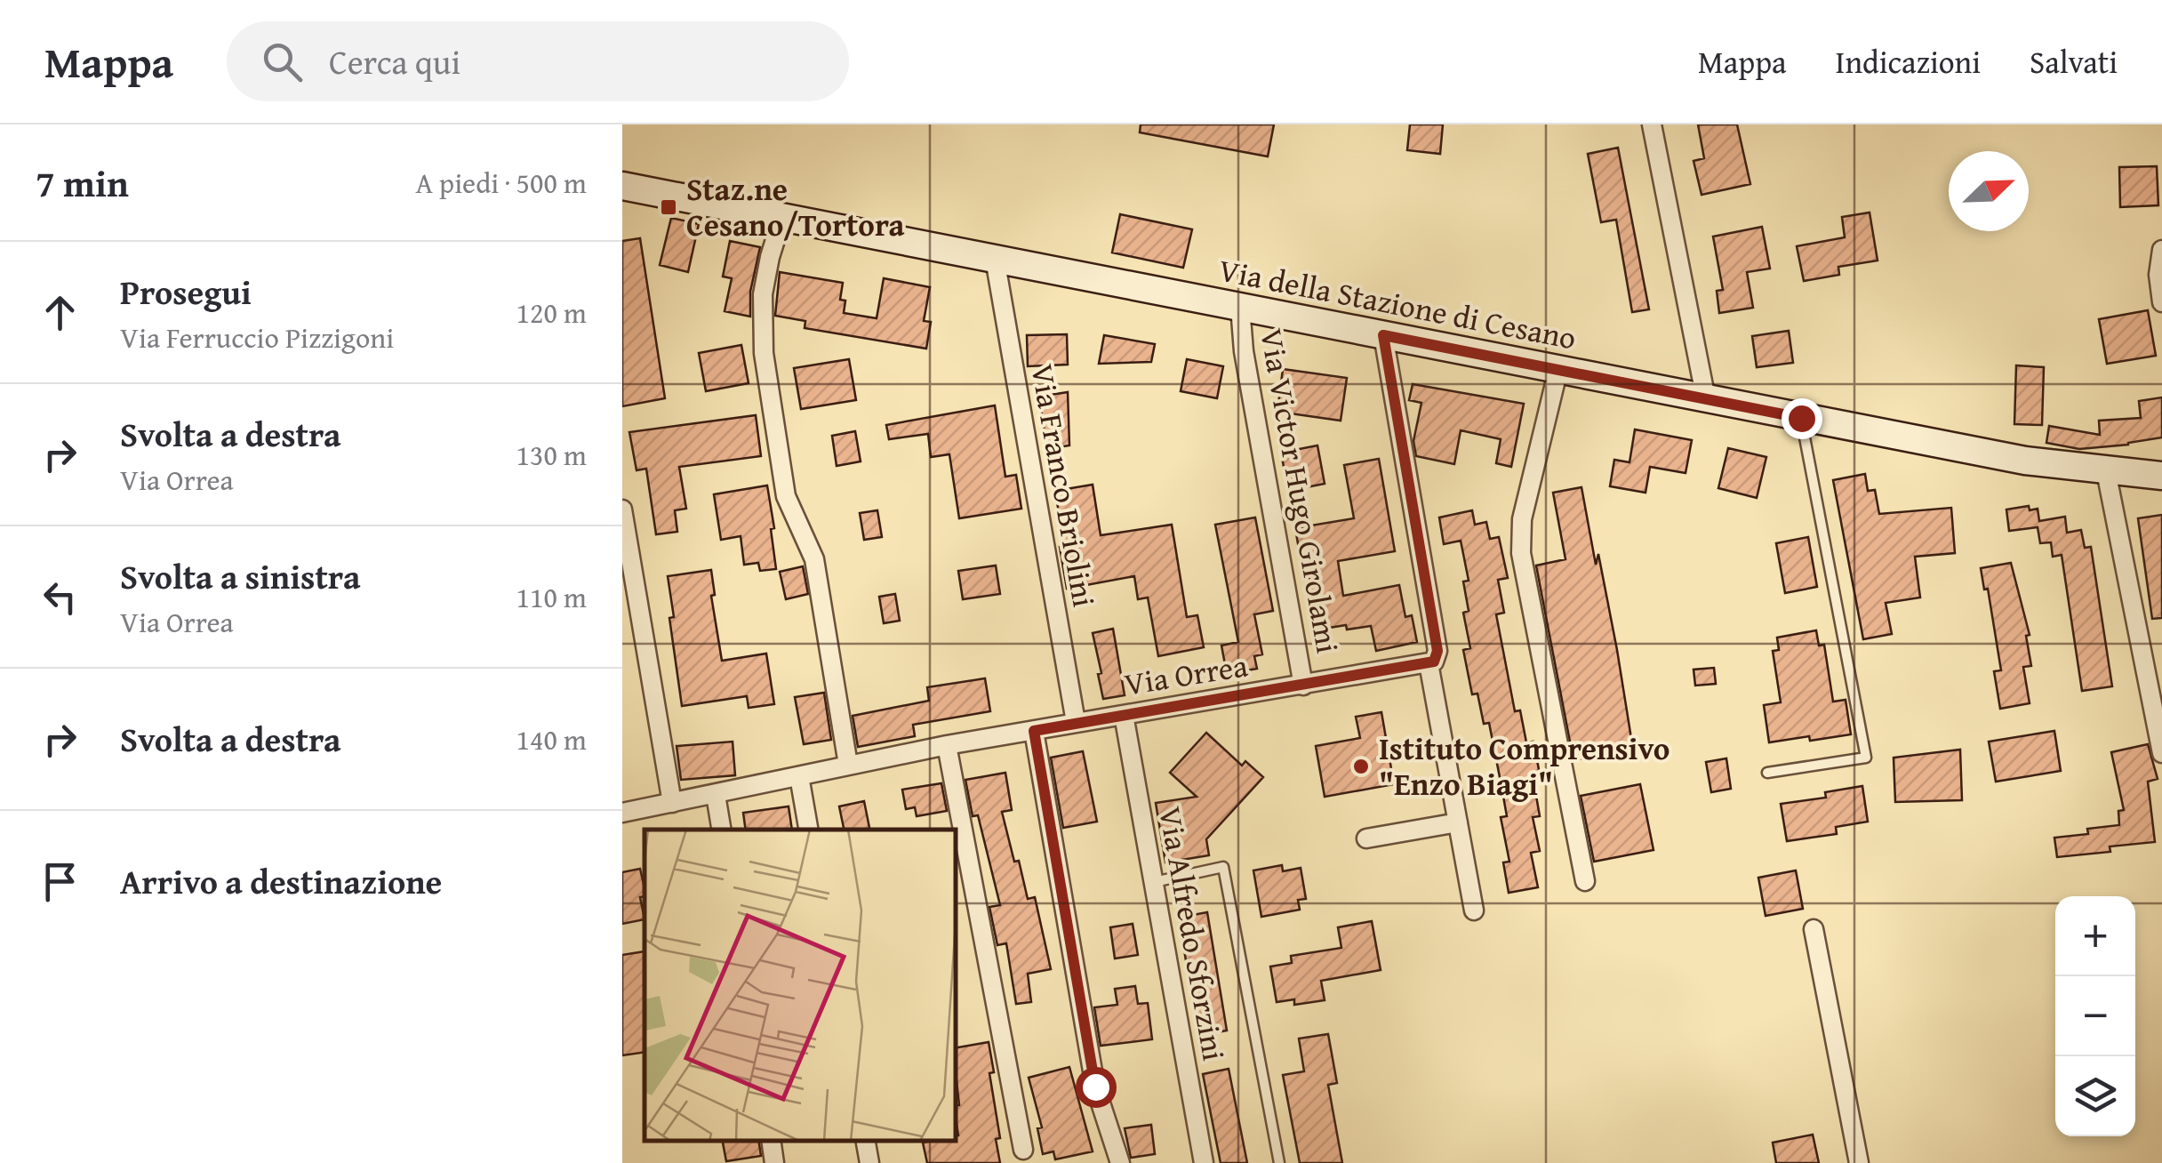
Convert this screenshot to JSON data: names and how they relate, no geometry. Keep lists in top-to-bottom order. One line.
{"streets":{"street":["Via della Stazione di Cesano","Via Franco Briolini","Via Victor Hugo Girolami","Via Orrea","Via Alfredo Sforzini"]},"crossings":[["Via della Stazione di Cesano","Via Franco Briolini"],["Via della Stazione di Cesano","Via Victor Hugo Girolami"],["Via Franco Briolini","Via Orrea"],["Via Victor Hugo Girolami","Via Orrea"],["Via Orrea","Via Alfredo Sforzini"]],"places":{"transit":["Staz.ne Cesano/Tortora"],"other":["Istituto Comprensivo \"Enzo Biagi\""]},"north":"top right","page":{"header":"Mappa","search":"Cerca qui","nav":["Mappa","Indicazioni","Salvati"],"heading":["7 min","A piedi · 500 m"],"list":[["Prosegui","Via Ferruccio Pizzigoni","120 m"],["Svolta a destra","Via Orrea","130 m"],["Svolta a sinistra","Via Orrea","110 m"],["Svolta a destra","140 m"],"Arrivo a destinazione"],"map_buttons":["+","−"]}}
